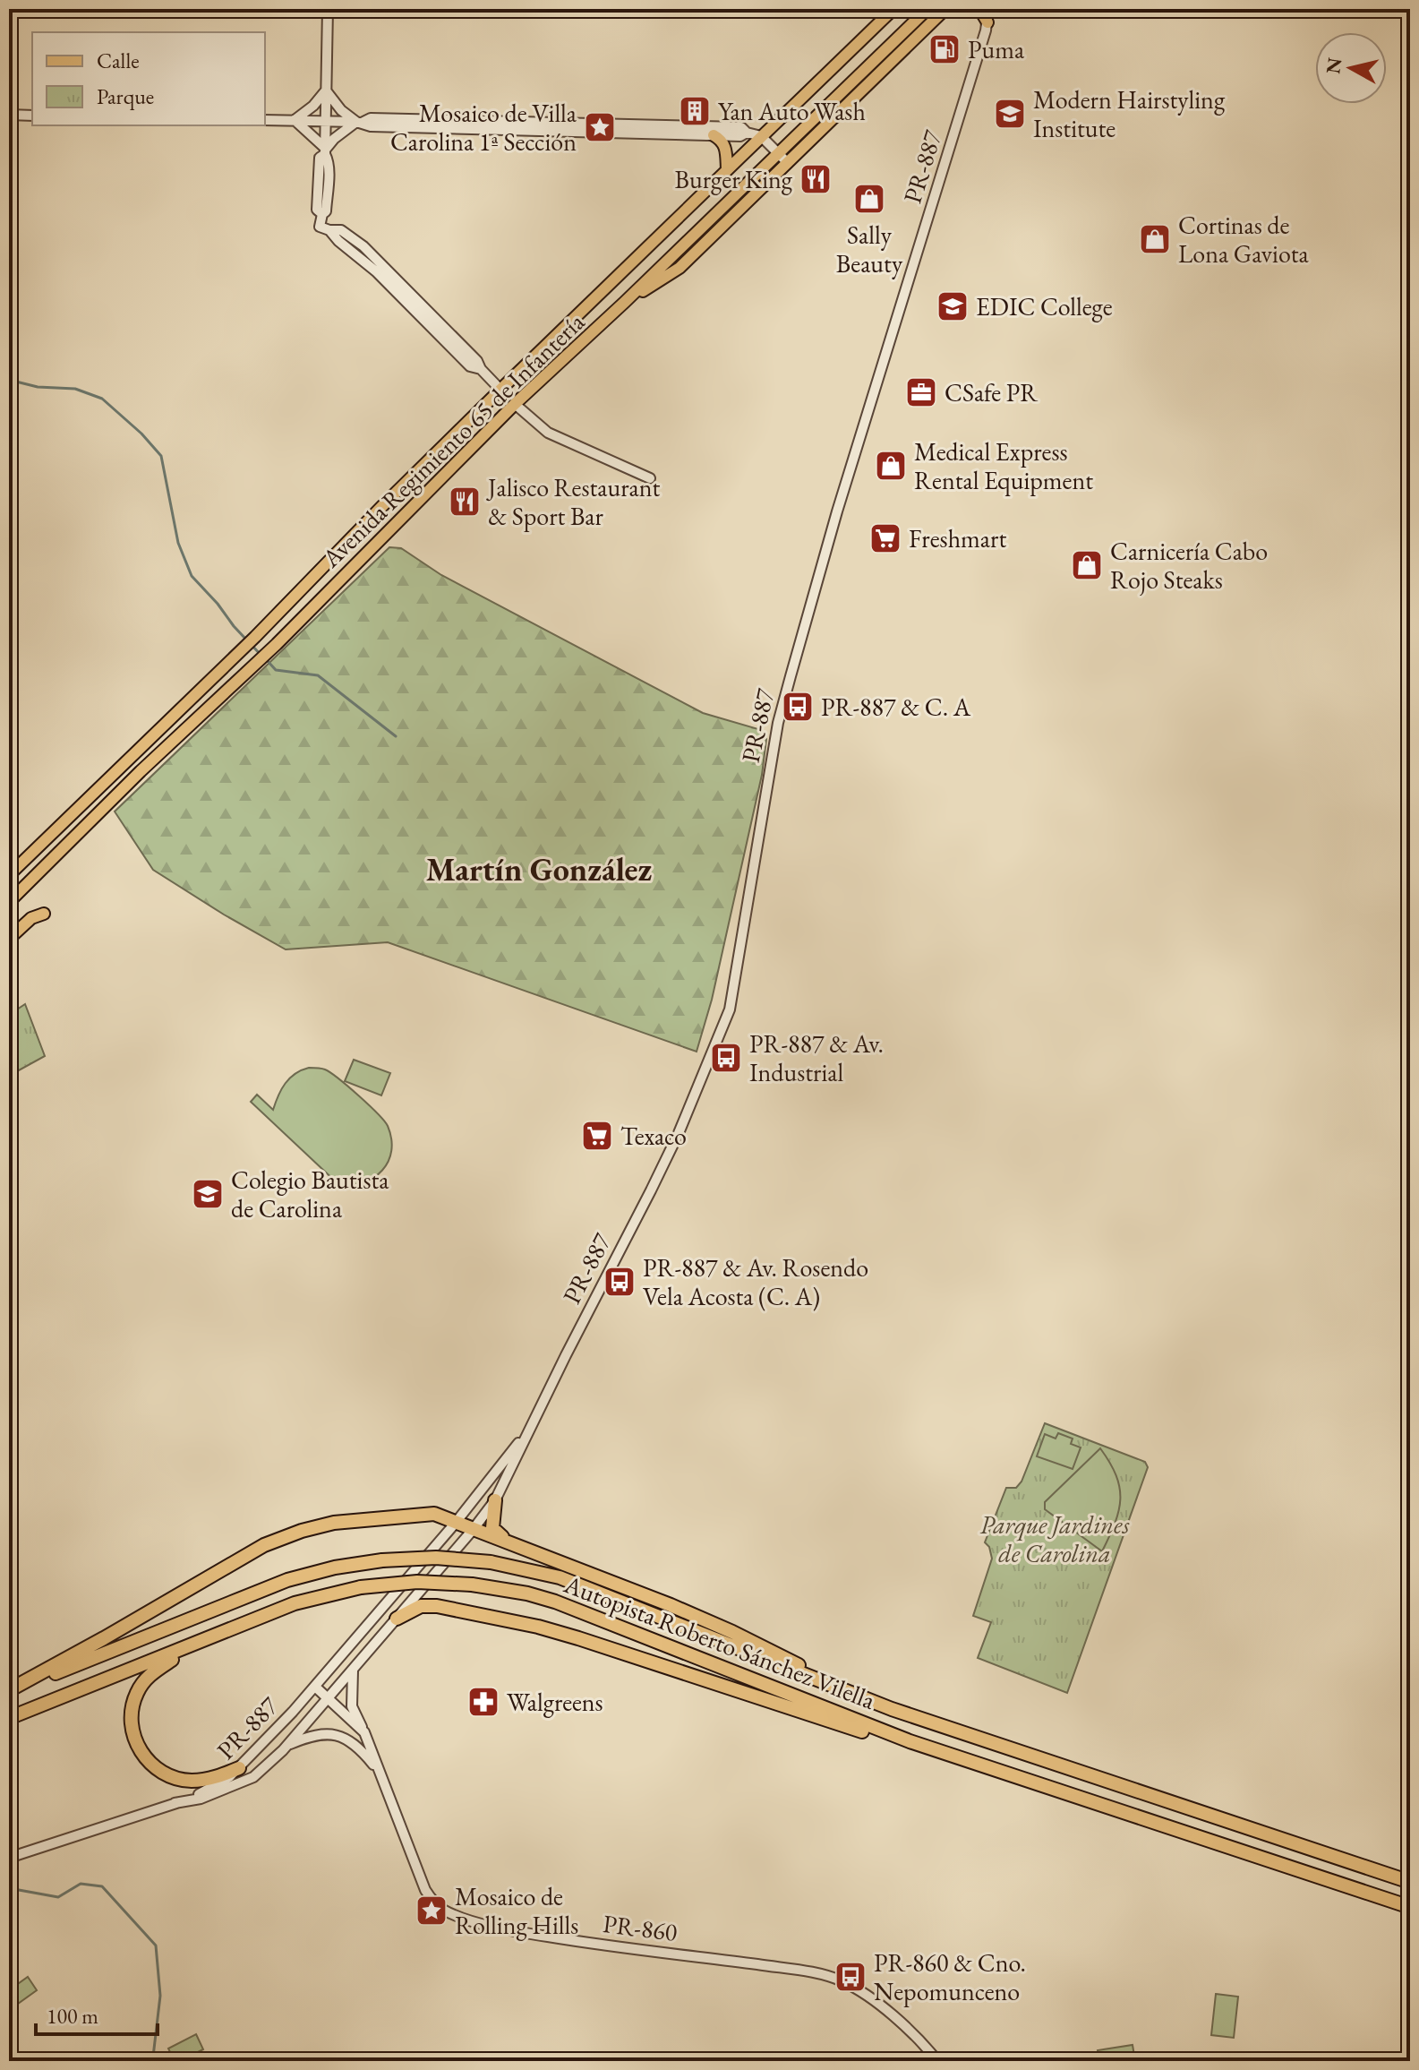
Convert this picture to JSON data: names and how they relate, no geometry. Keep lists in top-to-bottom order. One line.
{"streets":{"highway":["Autopista Roberto Sánchez Vilella"],"main road":["Avenida Regimiento 65 de Infantería"],"street":["PR-887","PR-860"]},"crossings":[["PR-887","PR-860"]],"districts":["Martín González"],"parks":["Parque Jardines de Carolina"],"places":{"fuel station":["Puma"],"building":["Yan Auto Wash"],"school or university":["Modern Hairstyling Institute","EDIC College","Colegio Bautista de Carolina"],"place":["Mosaico de Villa Carolina 1ª Sección","Mosaico de Rolling Hills"],"restaurant":["Burger King","Jalisco Restaurant & Sport Bar"],"shop":["Sally Beauty","Cortinas de Lona Gaviota","Medical Express Rental Equipment","Carnicería Cabo Rojo Steaks"],"office":["CSafe PR"],"supermarket":["Freshmart","Texaco"],"bus stop":["PR-887 & C. A","PR-887 & Av. Industrial","PR-887 & Av. Rosendo Vela Acosta (C. A)","PR-860 & Cno. Nepomunceno"],"pharmacy":["Walgreens"]},"legend":["Calle","Parque"],"scale_bar":"100 m","north":"left"}
